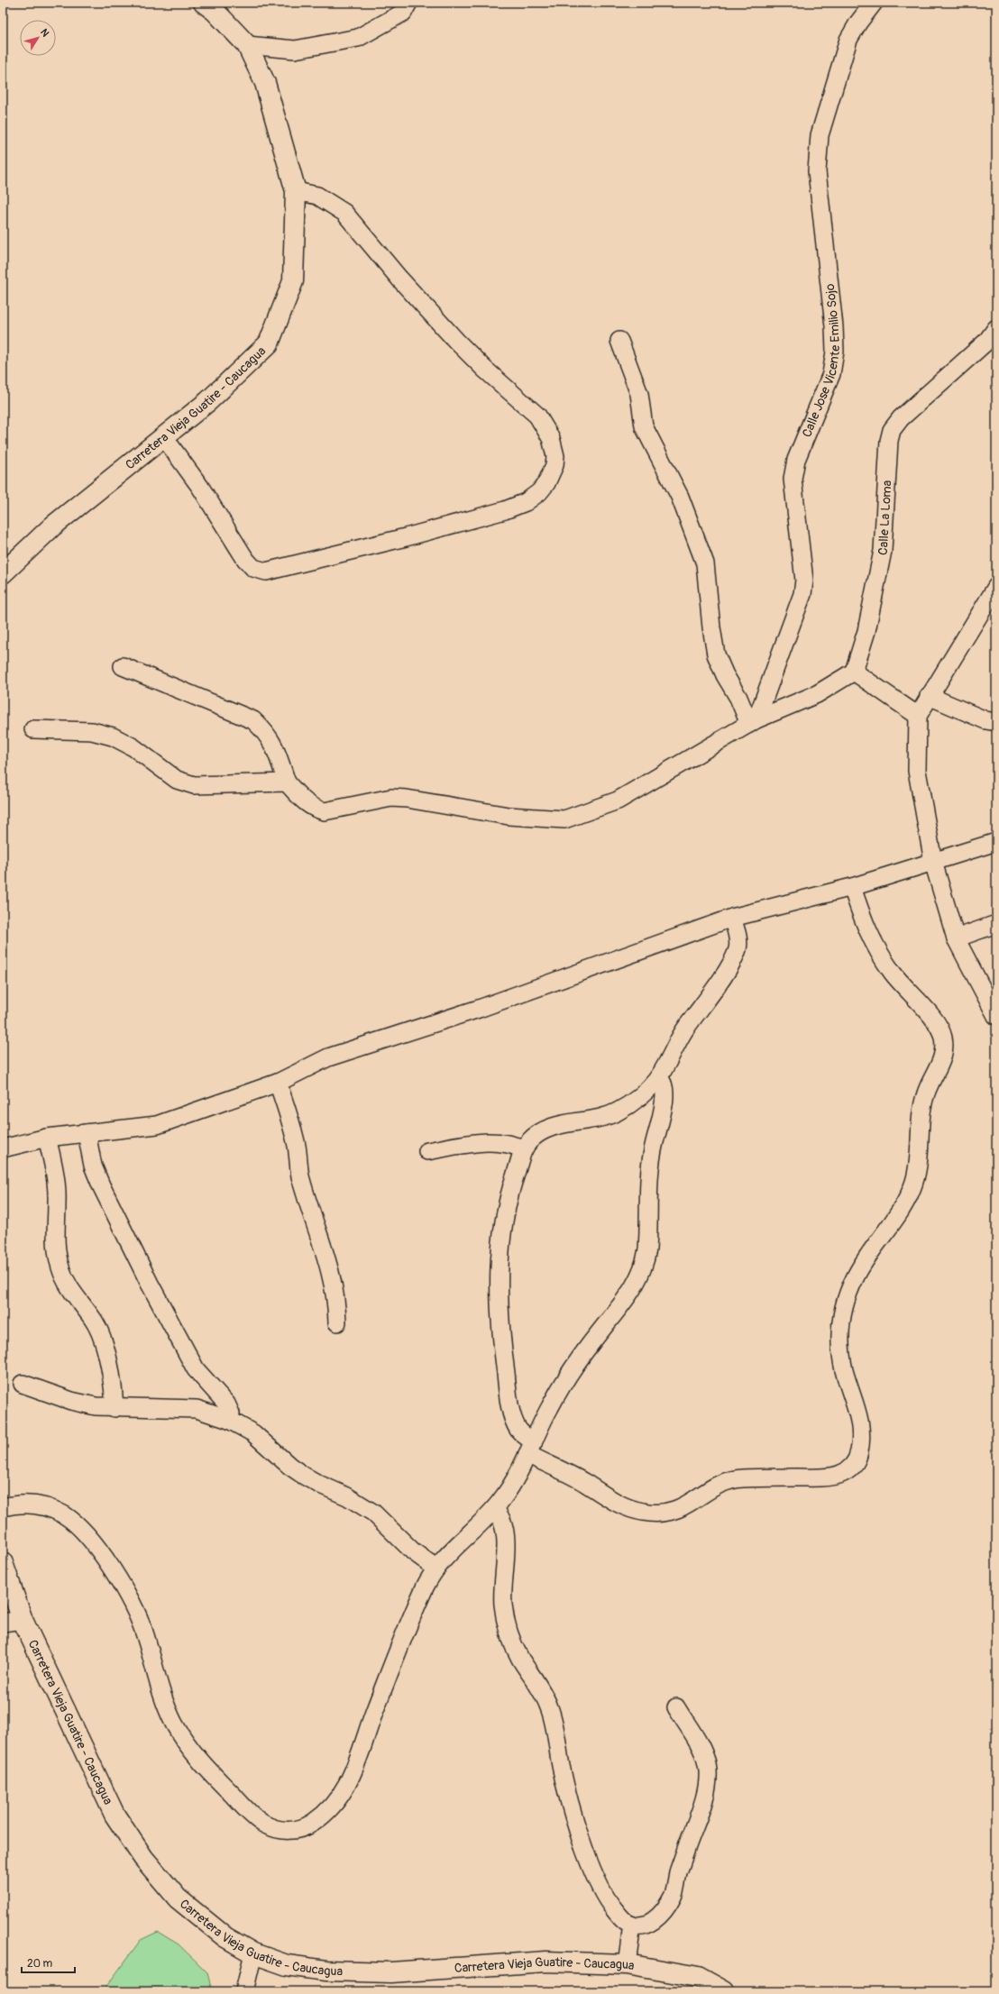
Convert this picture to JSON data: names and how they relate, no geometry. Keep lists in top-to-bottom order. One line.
{"streets":{"main road":["Carretera Vieja Guatire - Caucagua"],"street":["Calle Jose Vicente Emilio Sojo","Calle La Loma"]},"scale_bar":"20 m","north":"top right"}
